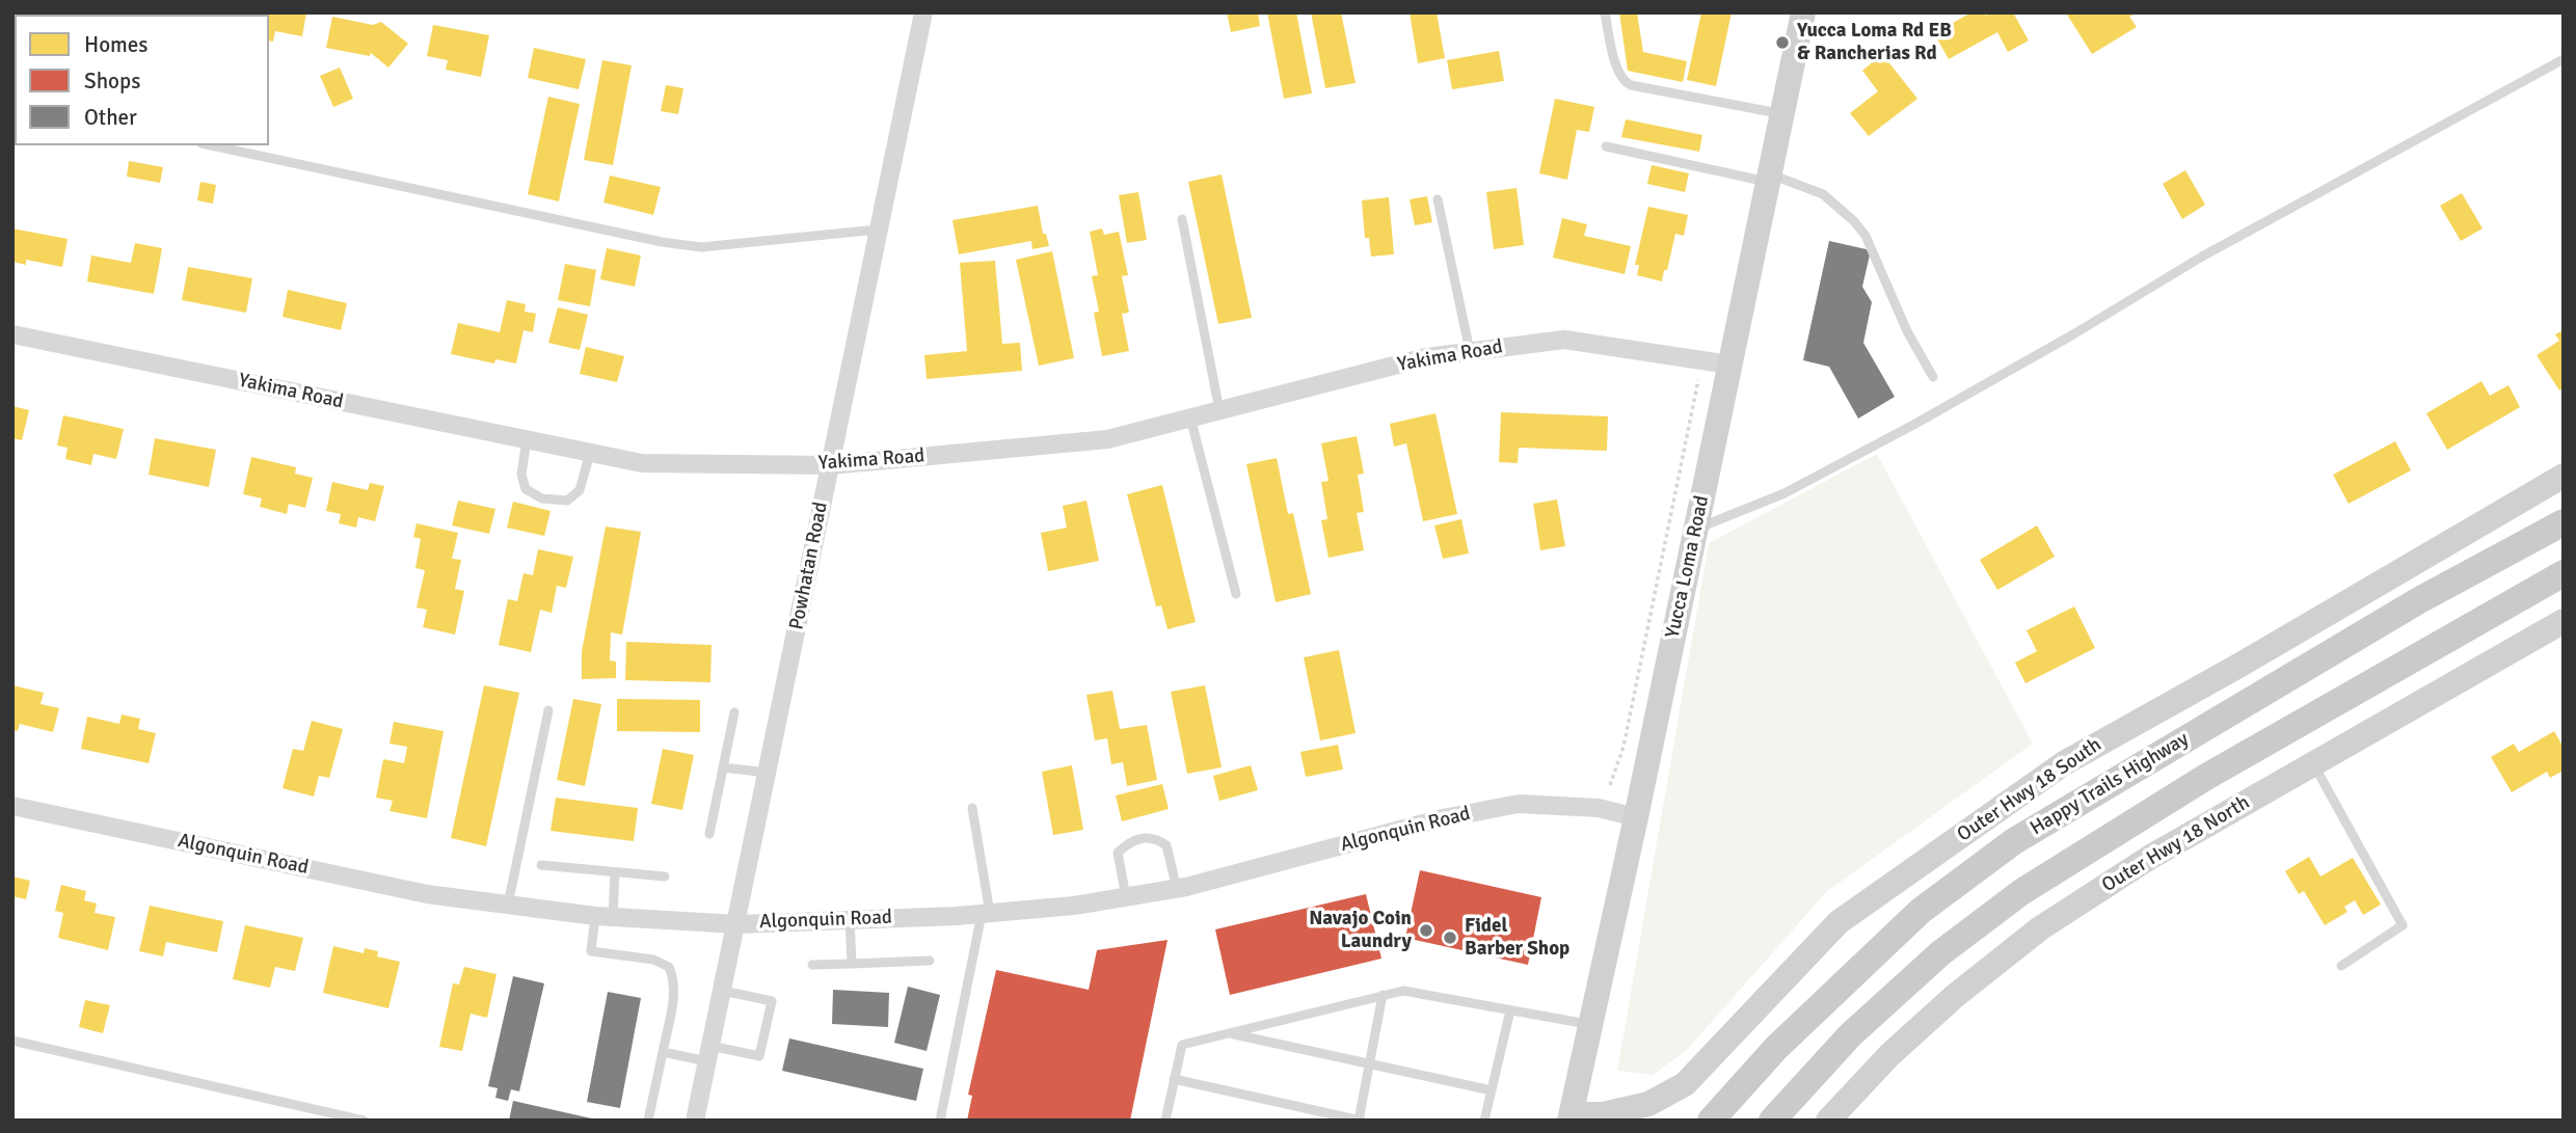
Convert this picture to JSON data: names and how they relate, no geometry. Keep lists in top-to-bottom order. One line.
{"streets":{"main road":["Happy Trails Highway"],"street":["Yakima Road","Powhatan Road","Yucca Loma Road","Outer Hwy 18 South","Algonquin Road","Outer Hwy 18 North"]},"crossings":[["Yakima Road","Powhatan Road"],["Yakima Road","Yucca Loma Road"],["Powhatan Road","Algonquin Road"],["Yucca Loma Road","Outer Hwy 18 South"],["Yucca Loma Road","Algonquin Road"]],"places":["Yucca Loma Rd EB & Rancherias Rd","Navajo Coin Laundry","Fidel Barber Shop"],"legend":["Homes","Shops","Other"]}
